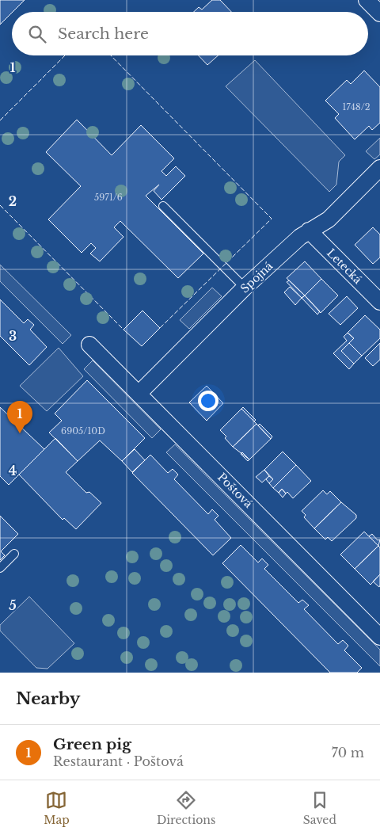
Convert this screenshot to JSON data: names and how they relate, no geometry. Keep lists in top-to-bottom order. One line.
{"streets":{"street":["Letecká","Spojná","Poštová"]},"crossings":[["Letecká","Spojná"],["Spojná","Poštová"]],"house_numbers":["1748/2","5971/6","6905/10D"],"page":{"search":"Search here","pins":"1","heading":"Nearby","list":[{"mark":"1","name":"Green pig","note":"Restaurant · Poštová","value":"70 m"}],"nav":["Map","Directions","Saved"]},"grid":{"rows":["1","2","3","4","5"]}}
